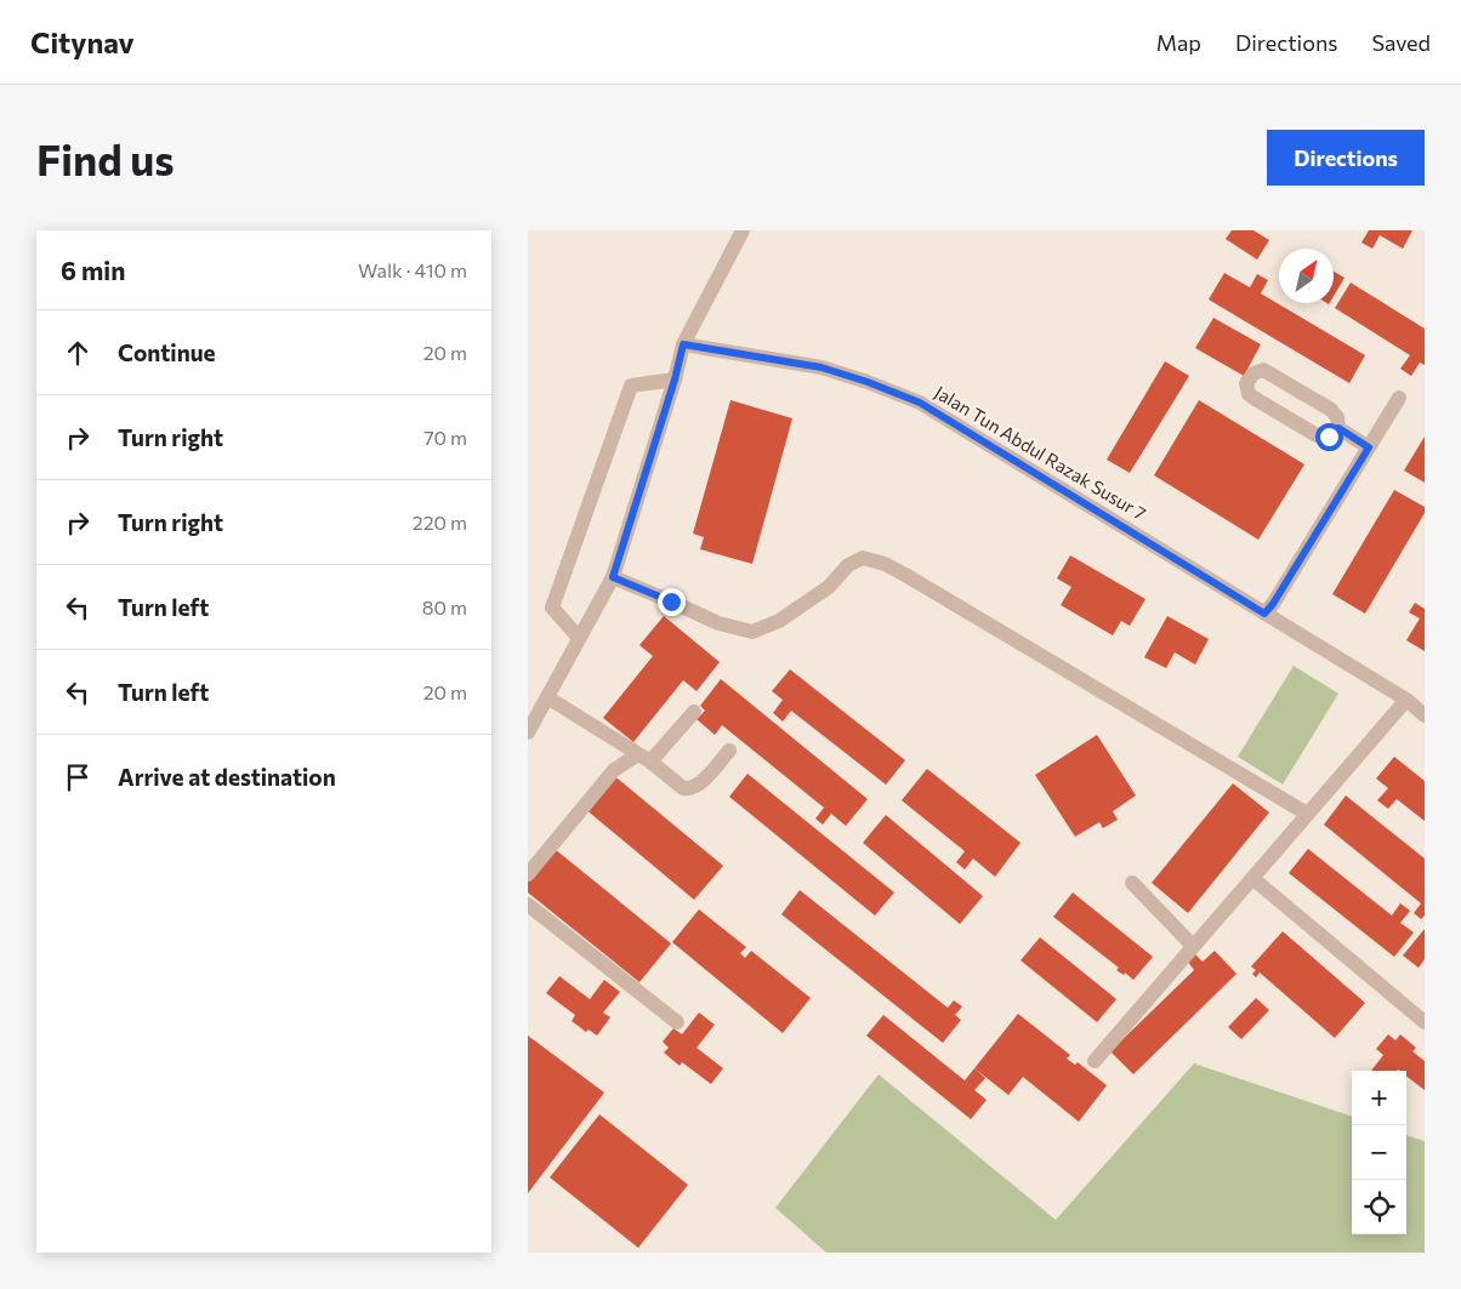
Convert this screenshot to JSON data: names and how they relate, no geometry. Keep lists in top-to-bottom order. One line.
{"streets":{"street":["Jalan Tun Abdul Razak Susur 7"]},"north":"top right","page":{"header":"Citynav","nav":["Map","Directions","Saved"],"buttons":"Directions","title":"Find us","heading":["6 min","Walk · 410 m"],"list":[["Continue","20 m"],["Turn right","70 m"],["Turn right","220 m"],["Turn left","80 m"],["Turn left","20 m"],"Arrive at destination"],"map_buttons":["+","−"]}}
